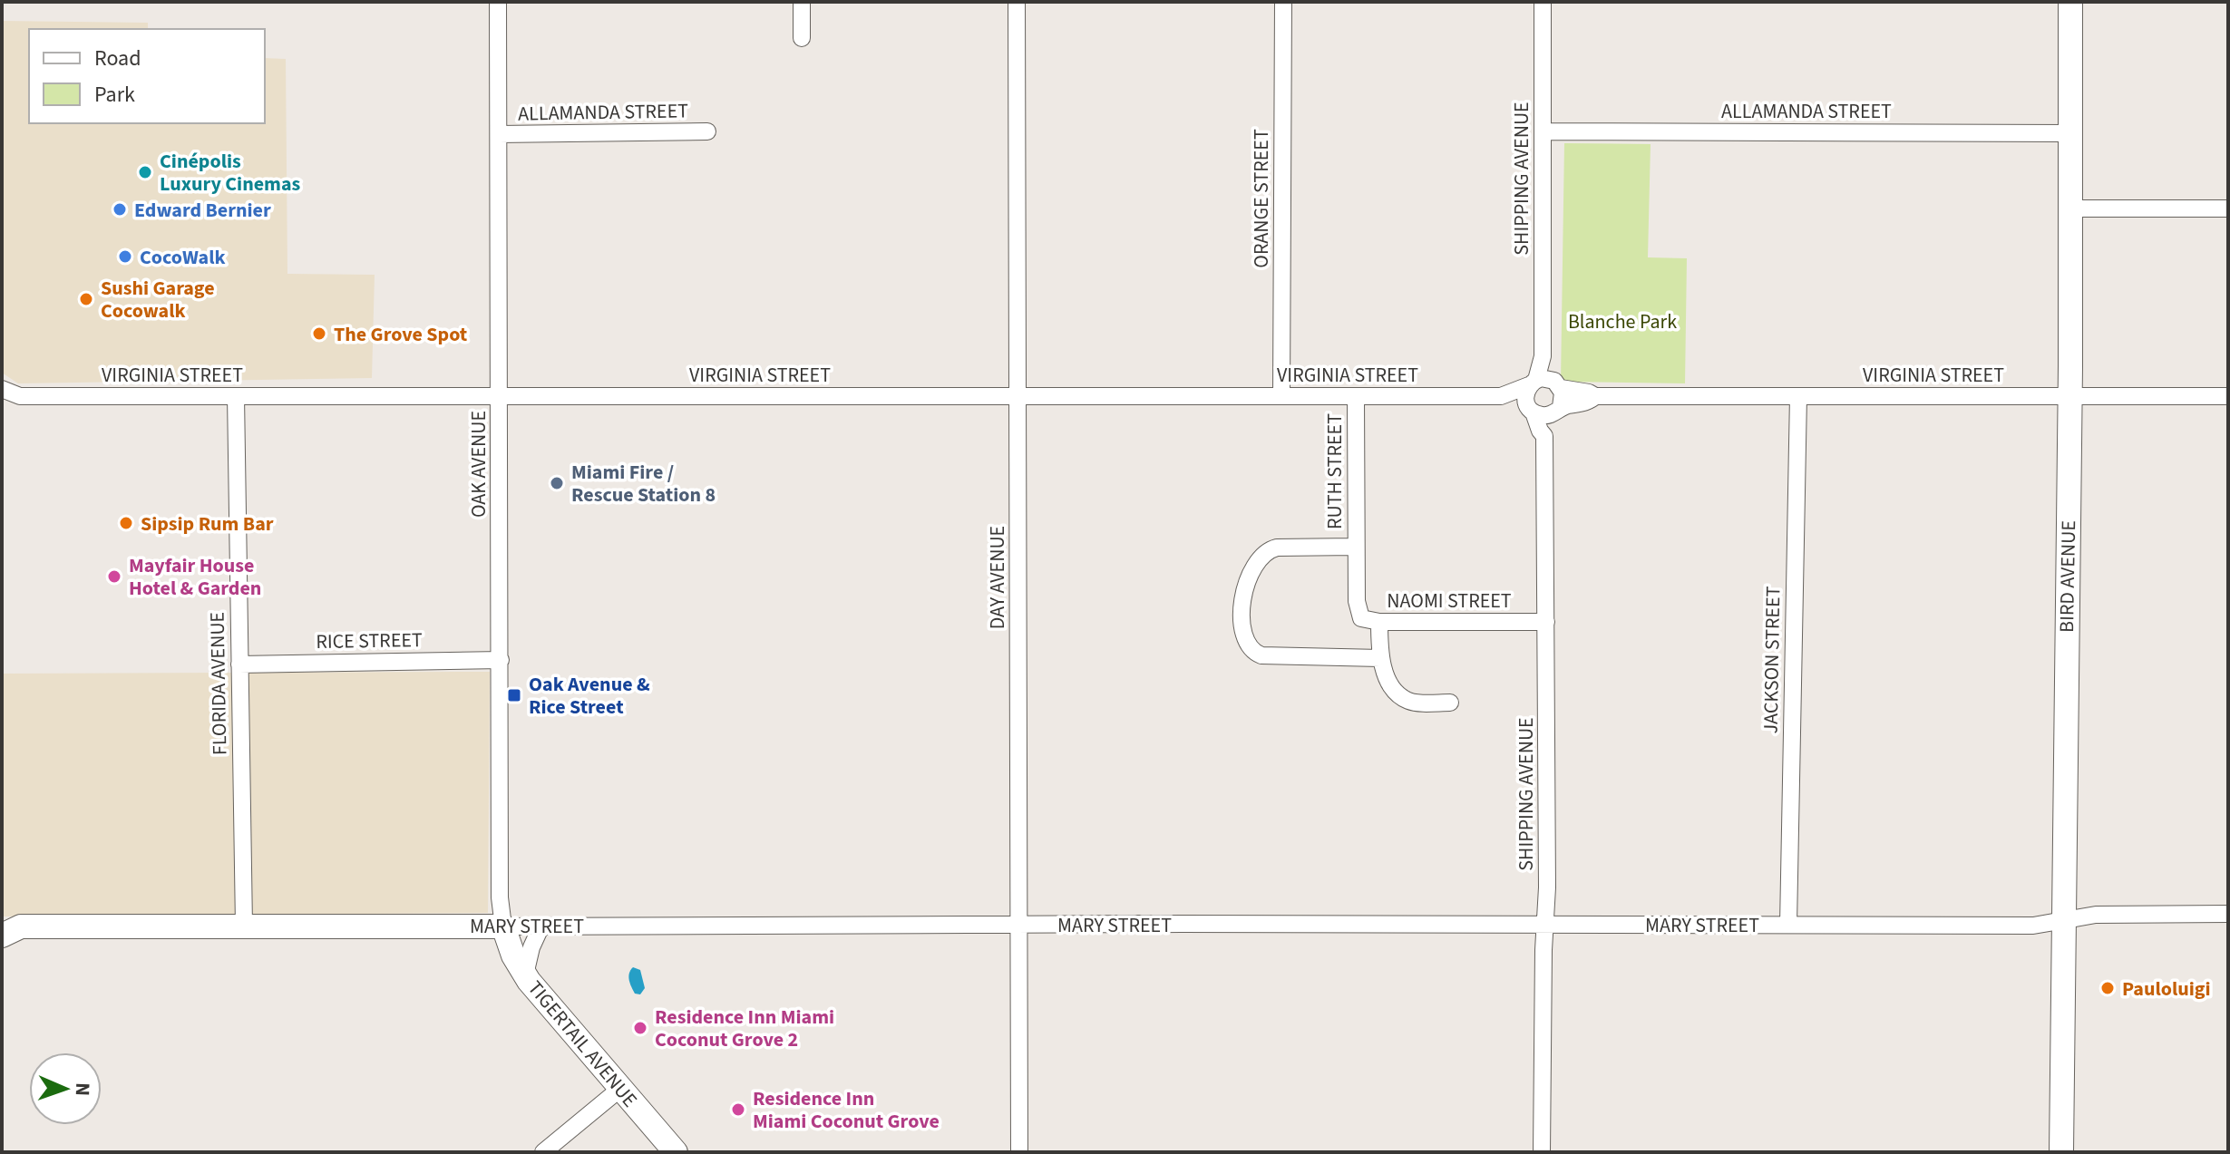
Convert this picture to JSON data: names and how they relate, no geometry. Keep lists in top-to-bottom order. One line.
{"streets":{"street":["ALLAMANDA STREET","SHIPPING AVENUE","ORANGE STREET","VIRGINIA STREET","OAK AVENUE","RUTH STREET","BIRD AVENUE","DAY AVENUE","NAOMI STREET","RICE STREET","JACKSON STREET","FLORIDA AVENUE","MARY STREET","TIGERTAIL AVENUE"]},"crossings":[["ALLAMANDA STREET","SHIPPING AVENUE"],["ALLAMANDA STREET","OAK AVENUE"],["ALLAMANDA STREET","BIRD AVENUE"],["SHIPPING AVENUE","VIRGINIA STREET"],["SHIPPING AVENUE","NAOMI STREET"],["SHIPPING AVENUE","MARY STREET"],["ORANGE STREET","VIRGINIA STREET"],["VIRGINIA STREET","OAK AVENUE"],["VIRGINIA STREET","RUTH STREET"],["VIRGINIA STREET","BIRD AVENUE"],["VIRGINIA STREET","DAY AVENUE"],["VIRGINIA STREET","JACKSON STREET"],["VIRGINIA STREET","FLORIDA AVENUE"],["OAK AVENUE","RICE STREET"],["OAK AVENUE","MARY STREET"],["OAK AVENUE","TIGERTAIL AVENUE"],["RUTH STREET","NAOMI STREET"],["BIRD AVENUE","MARY STREET"],["DAY AVENUE","MARY STREET"],["RICE STREET","FLORIDA AVENUE"],["JACKSON STREET","MARY STREET"],["FLORIDA AVENUE","MARY STREET"],["MARY STREET","TIGERTAIL AVENUE"]],"parks":["Blanche Park"],"places":{"other":["Cinépolis Luxury Cinemas","Edward Bernier","CocoWalk","Sushi Garage Cocowalk","The Grove Spot","Miami Fire / Rescue Station 8","Sipsip Rum Bar","Mayfair House Hotel & Garden","Pauloluigi","Residence Inn Miami Coconut Grove 2","Residence Inn Miami Coconut Grove"],"transit":["Oak Avenue & Rice Street"]},"legend":["Road","Park"],"north":"right"}
